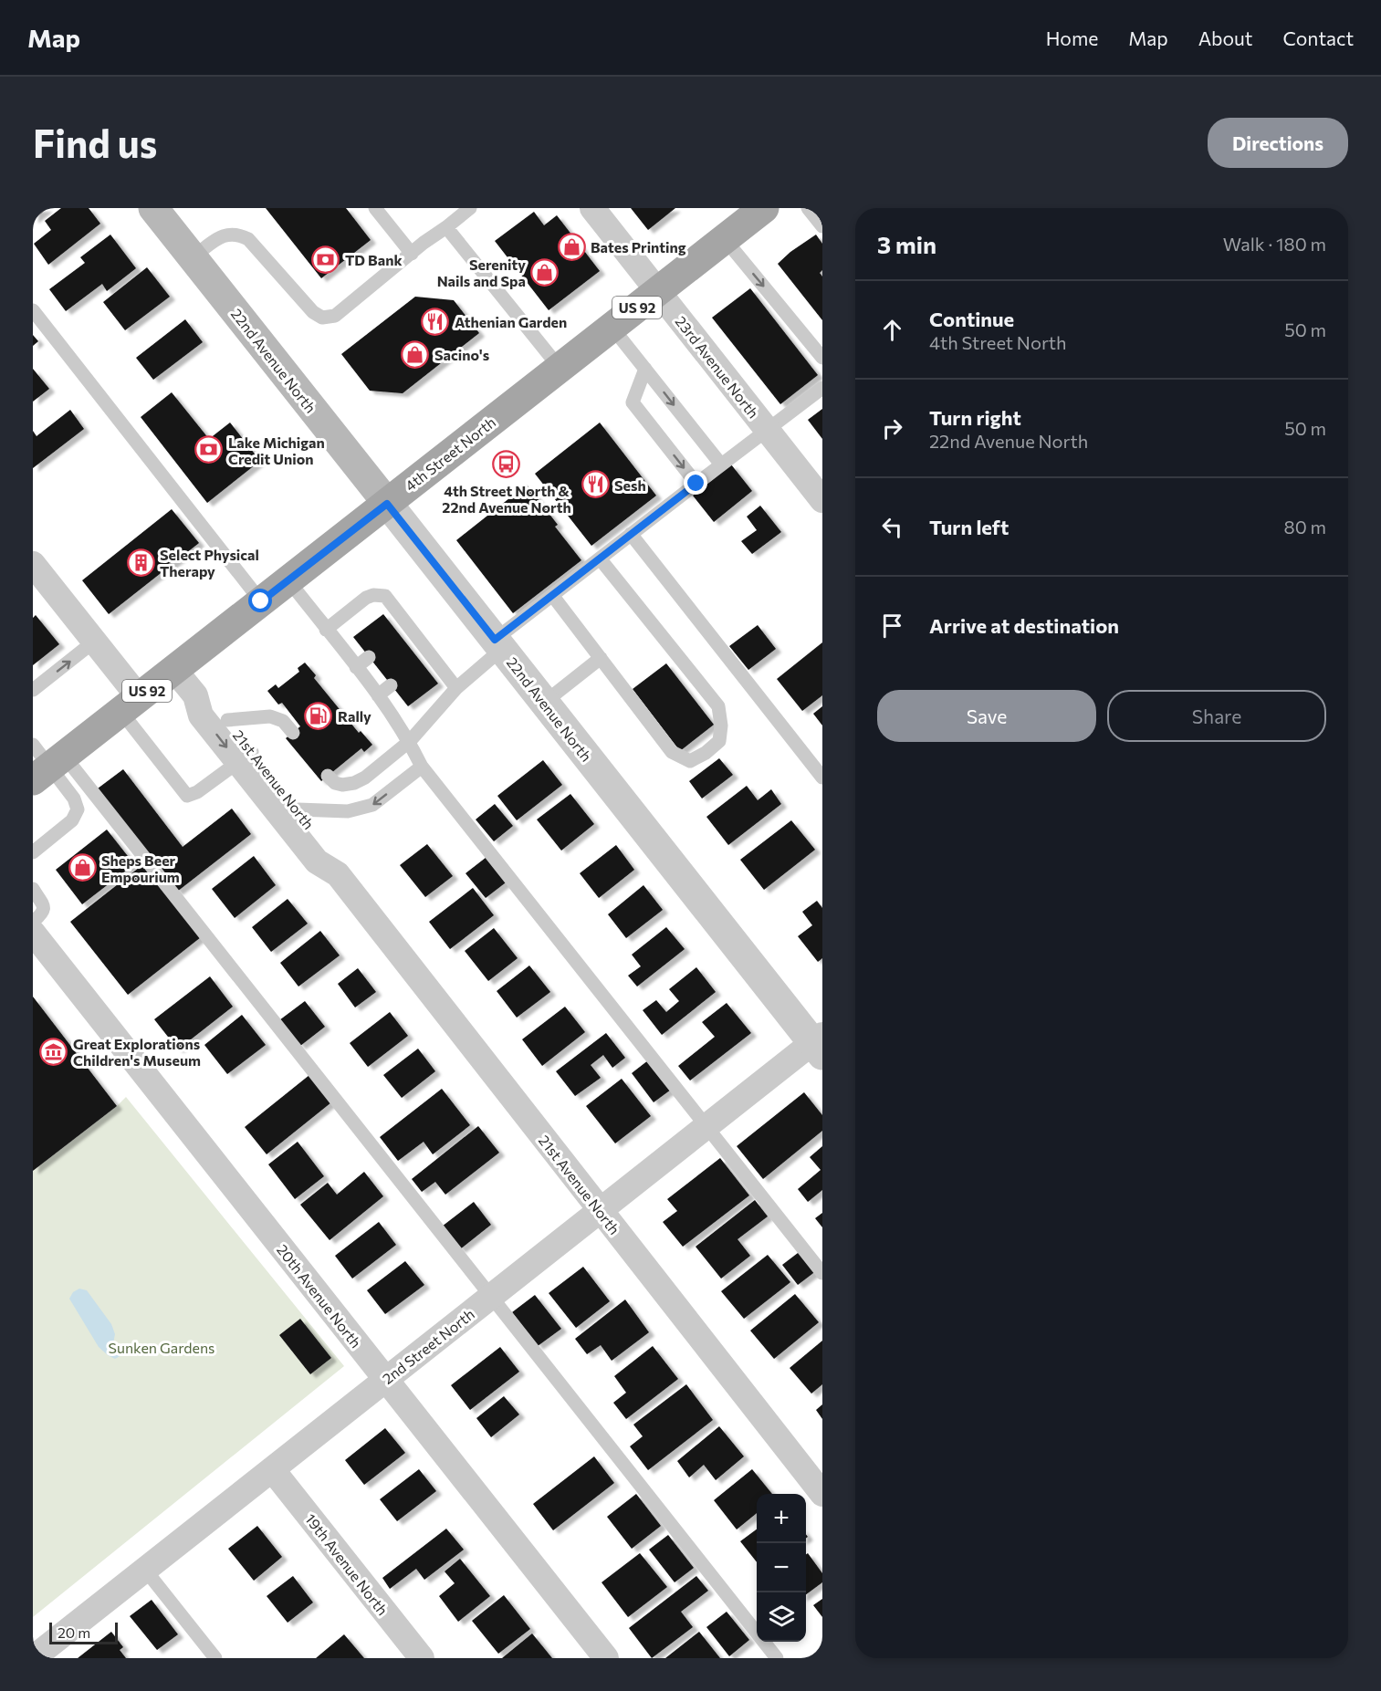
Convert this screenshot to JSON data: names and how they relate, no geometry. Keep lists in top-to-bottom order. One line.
{"streets":{"main road":["US 92","22nd Avenue North","4th Street North"],"street":["23rd Avenue North","21st Avenue North","20th Avenue North","2nd Street North","19th Avenue North"]},"crossings":[["22nd Avenue North","4th Street North"],["22nd Avenue North","2nd Street North"],["23rd Avenue North","4th Street North"],["4th Street North","21st Avenue North"],["21st Avenue North","2nd Street North"],["20th Avenue North","2nd Street North"],["2nd Street North","19th Avenue North"]],"parks":["Sunken Gardens"],"places":{"shop":["Bates Printing","Serenity Nails and Spa","Sacino's","Sheps Beer Empourium"],"bank":["TD Bank","Lake Michigan Credit Union"],"restaurant":["Athenian Garden","Sesh"],"bus stop":["4th Street North & 22nd Avenue North"],"building":["Select Physical Therapy"],"fuel station":["Rally"],"museum":["Great Explorations Children's Museum"]},"scale_bar":"20 m","page":{"header":"Map","nav":["Home","Map","About","Contact"],"buttons":["Directions",["Save","Share"]],"title":"Find us","heading":["3 min","Walk · 180 m"],"list":[["Continue","4th Street North","50 m"],["Turn right","22nd Avenue North","50 m"],["Turn left","80 m"],"Arrive at destination"],"map_buttons":["+","−"],"scale":"20 m"}}
